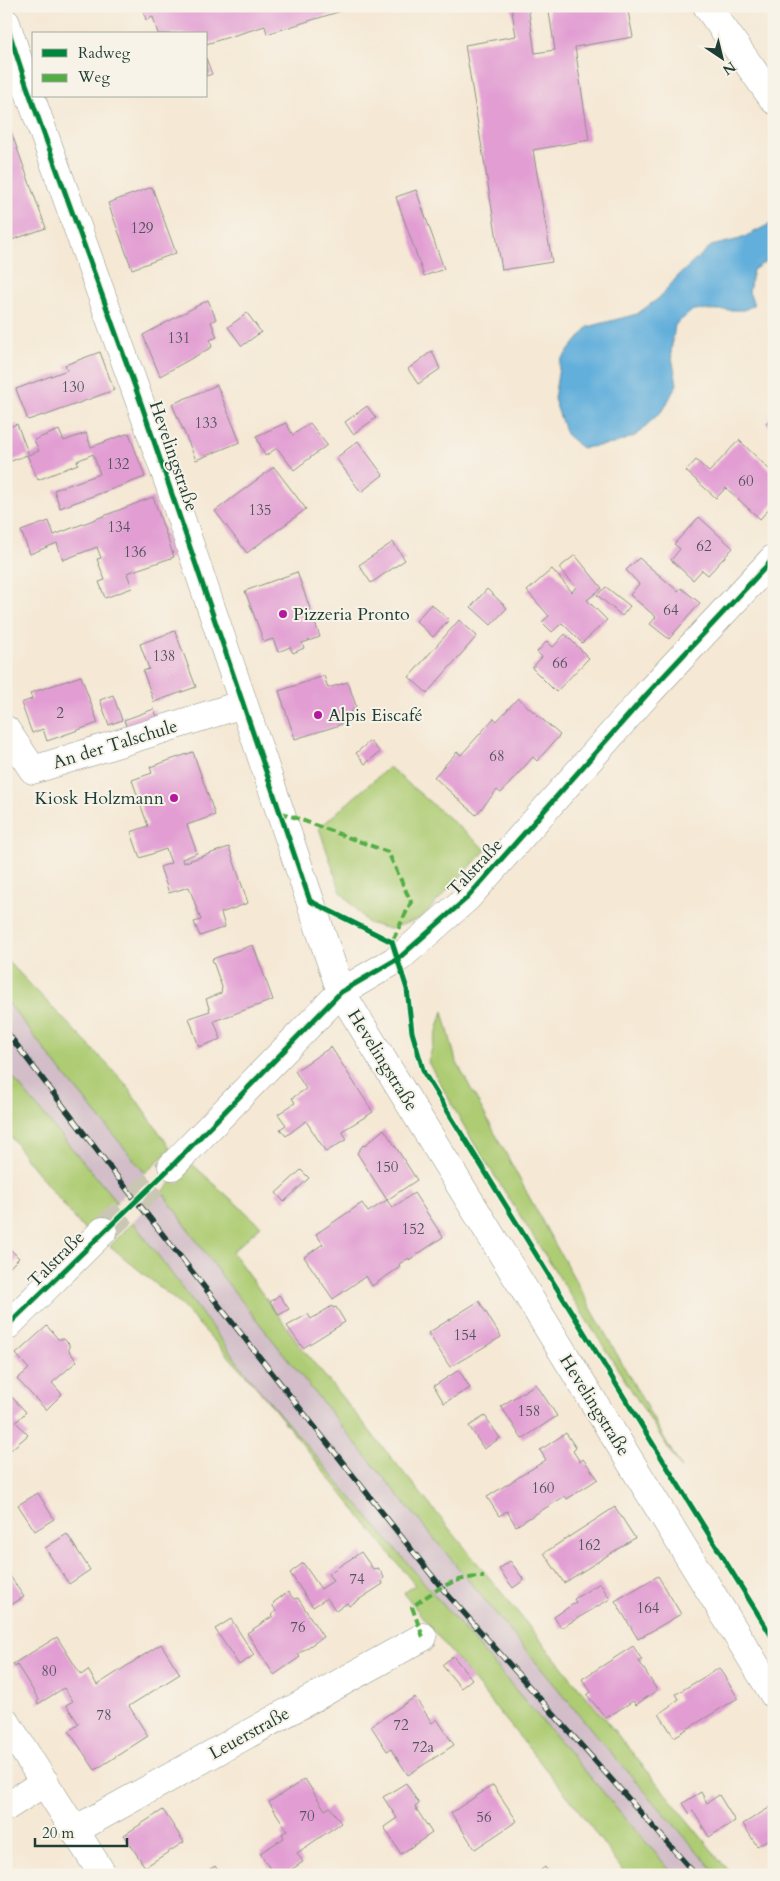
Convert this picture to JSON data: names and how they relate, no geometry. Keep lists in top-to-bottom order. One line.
{"streets":{"street":["Hevelingstraße","An der Talschule","Talstraße","Leuerstraße"]},"crossings":[["Hevelingstraße","An der Talschule"],["Hevelingstraße","Talstraße"]],"places":["Pizzeria Pronto","Alpis Eiscafé","Kiosk Holzmann"],"house_numbers":["129","131","130","133","132","60","135","134","62","136","64","138","66","2","68","150","152","154","158","160","162","74","164","76","80","78","72","72a","70","56"],"legend":["Radweg","Weg"],"scale_bar":"20 m","north":"bottom right"}
